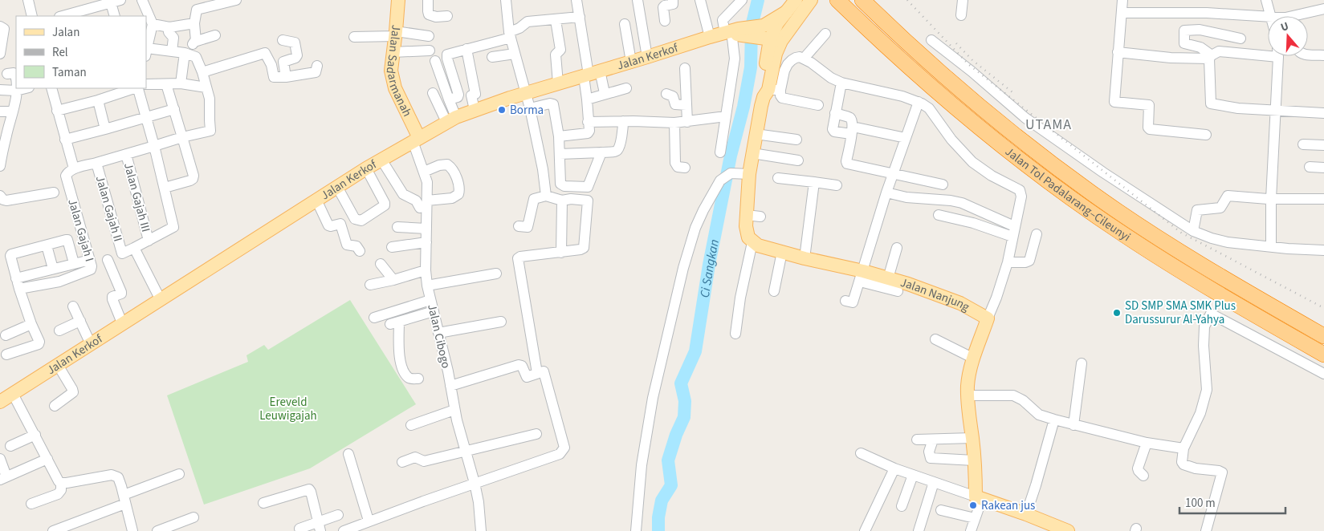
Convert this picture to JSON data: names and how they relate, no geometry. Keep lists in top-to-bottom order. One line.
{"streets":{"highway":["Jalan Tol Padalarang–Cileunyi"],"main road":["Jalan Kerkof","Jalan Sadarmanah","Jalan Nanjung"],"street":["Jalan Gajah III","Jalan Gajah II","Jalan Gajah I","Jalan Cibogo"]},"crossings":[["Jalan Kerkof","Jalan Sadarmanah"],["Jalan Kerkof","Jalan Gajah II"],["Jalan Kerkof","Jalan Cibogo"],["Jalan Sadarmanah","Jalan Cibogo"],["Jalan Gajah III","Jalan Gajah II"]],"districts":["UTAMA"],"water":["Ci Sangkan"],"parks":["Ereveld Leuwigajah"],"places":["Borma","SD SMP SMA SMK Plus Darussurur Al-Yahya","Rakean jus"],"legend":["Jalan","Rel","Taman"],"scale_bar":"100 m","north":"top"}
